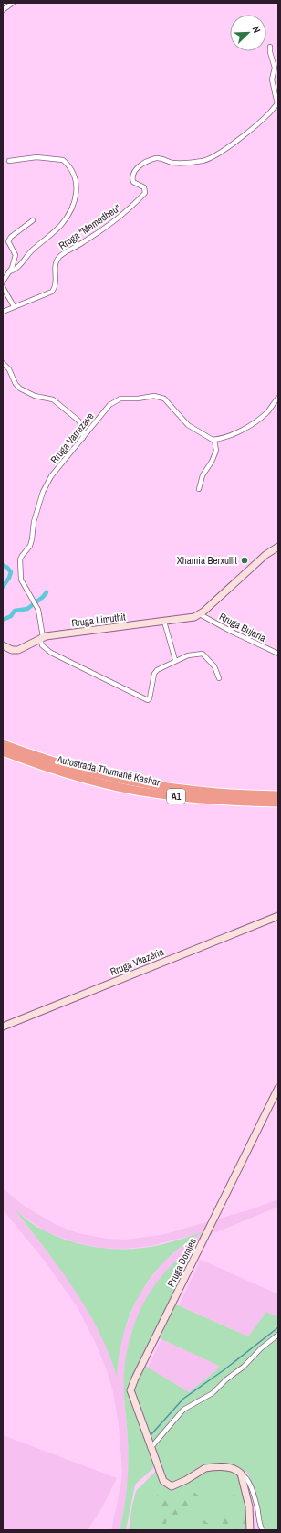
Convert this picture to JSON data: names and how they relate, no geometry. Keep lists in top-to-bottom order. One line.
{"streets":{"highway":["Autostrada Thumanë Kashar","A1"],"street":["Rruga \"Memedheu\"","Rruga Varrezave","Rruga Limuthit","Rruga Bujaria","Rruga Vllazëria","Rruga Domjes"]},"crossings":[["Rruga Varrezave","Rruga Limuthit"],["Rruga Limuthit","Rruga Bujaria"]],"places":["Xhamia Berxullit"],"north":"top right"}
